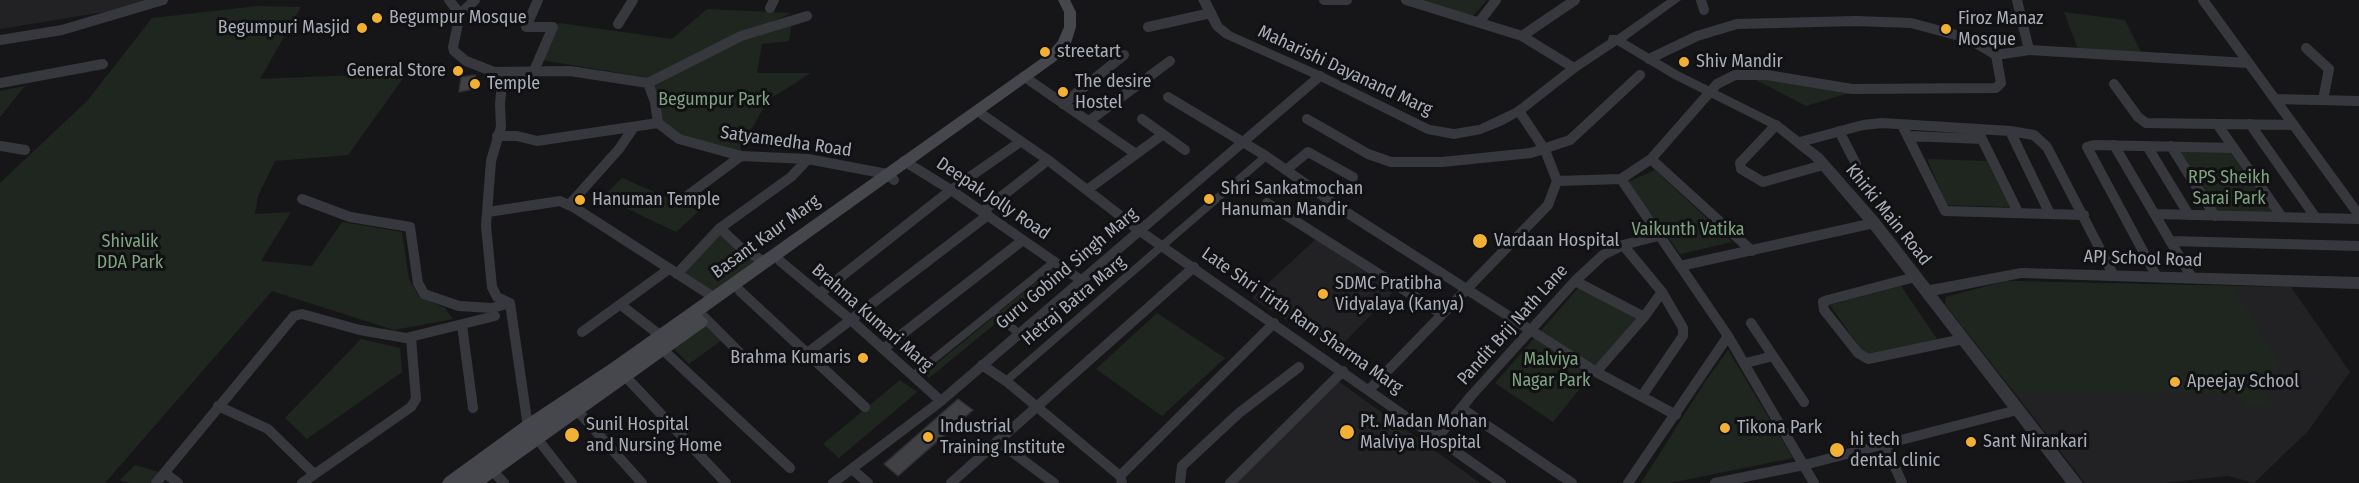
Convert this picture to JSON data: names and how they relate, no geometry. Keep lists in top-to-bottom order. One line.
{"streets":{"main road":["Basant Kaur Marg"],"street":["Maharishi Dayanand Marg","Satyamedha Road","Deepak Jolly Road","Khirki Main Road","APJ School Road","Guru Gobind Singh Marg","Hetraj Batra Marg","Brahma Kumari Marg","Late Shri Tirth Ram Sharma Marg","Pandit Brij Nath Lane"]},"crossings":[["Maharishi Dayanand Marg","Khirki Main Road"],["Maharishi Dayanand Marg","Guru Gobind Singh Marg"],["Satyamedha Road","Basant Kaur Marg"],["Deepak Jolly Road","Basant Kaur Marg"],["Deepak Jolly Road","Guru Gobind Singh Marg"],["Khirki Main Road","APJ School Road"],["Basant Kaur Marg","Brahma Kumari Marg"],["Basant Kaur Marg","Late Shri Tirth Ram Sharma Marg"],["Guru Gobind Singh Marg","Brahma Kumari Marg"],["Guru Gobind Singh Marg","Late Shri Tirth Ram Sharma Marg"],["Hetraj Batra Marg","Late Shri Tirth Ram Sharma Marg"],["Late Shri Tirth Ram Sharma Marg","Pandit Brij Nath Lane"]],"parks":["Begumpur Park","RPS Sheikh Sarai Park","Vaikunth Vatika","Shivalik DDA Park","Malviya Nagar Park"],"places":["Begumpur Mosque","Begumpuri Masjid","Firoz Manaz Mosque","streetart","Shiv Mandir","General Store","Temple","The desire Hostel","Shri Sankatmochan Hanuman Mandir","Hanuman Temple","Vardaan Hospital","SDMC Pratibha Vidyalaya (Kanya)","Brahma Kumaris","Apeejay School","Tikona Park","Pt. Madan Mohan Malviya Hospital","Sunil Hospital and Nursing Home","Industrial Training Institute","Sant Nirankari","hi tech dental clinic"]}
